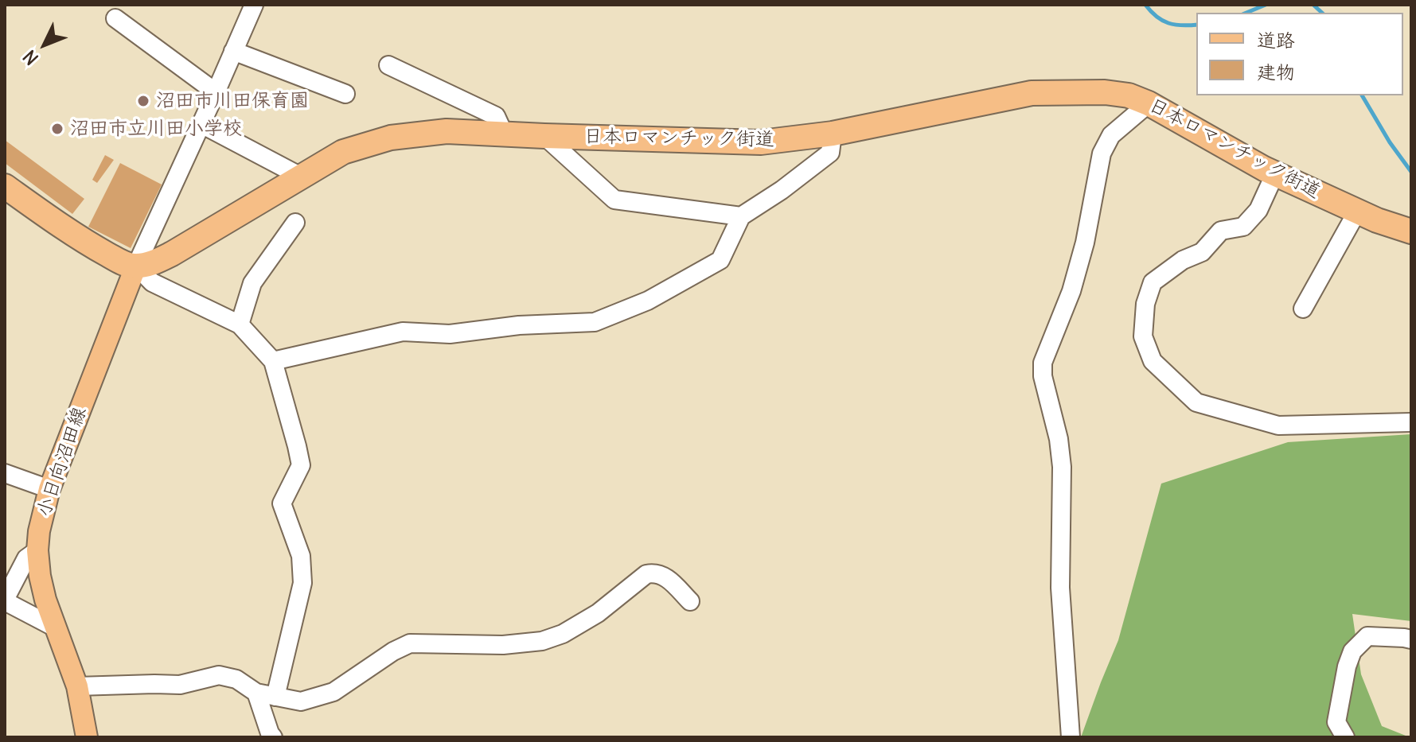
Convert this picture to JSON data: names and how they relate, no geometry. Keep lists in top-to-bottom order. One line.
{"streets":{"highway":["日本ロマンチック街道"],"main road":["小日向沼田線"]},"crossings":[["日本ロマンチック街道","小日向沼田線"]],"places":["沼田市川田保育園","沼田市立川田小学校"],"legend":["道路","建物"],"north":"bottom left"}
